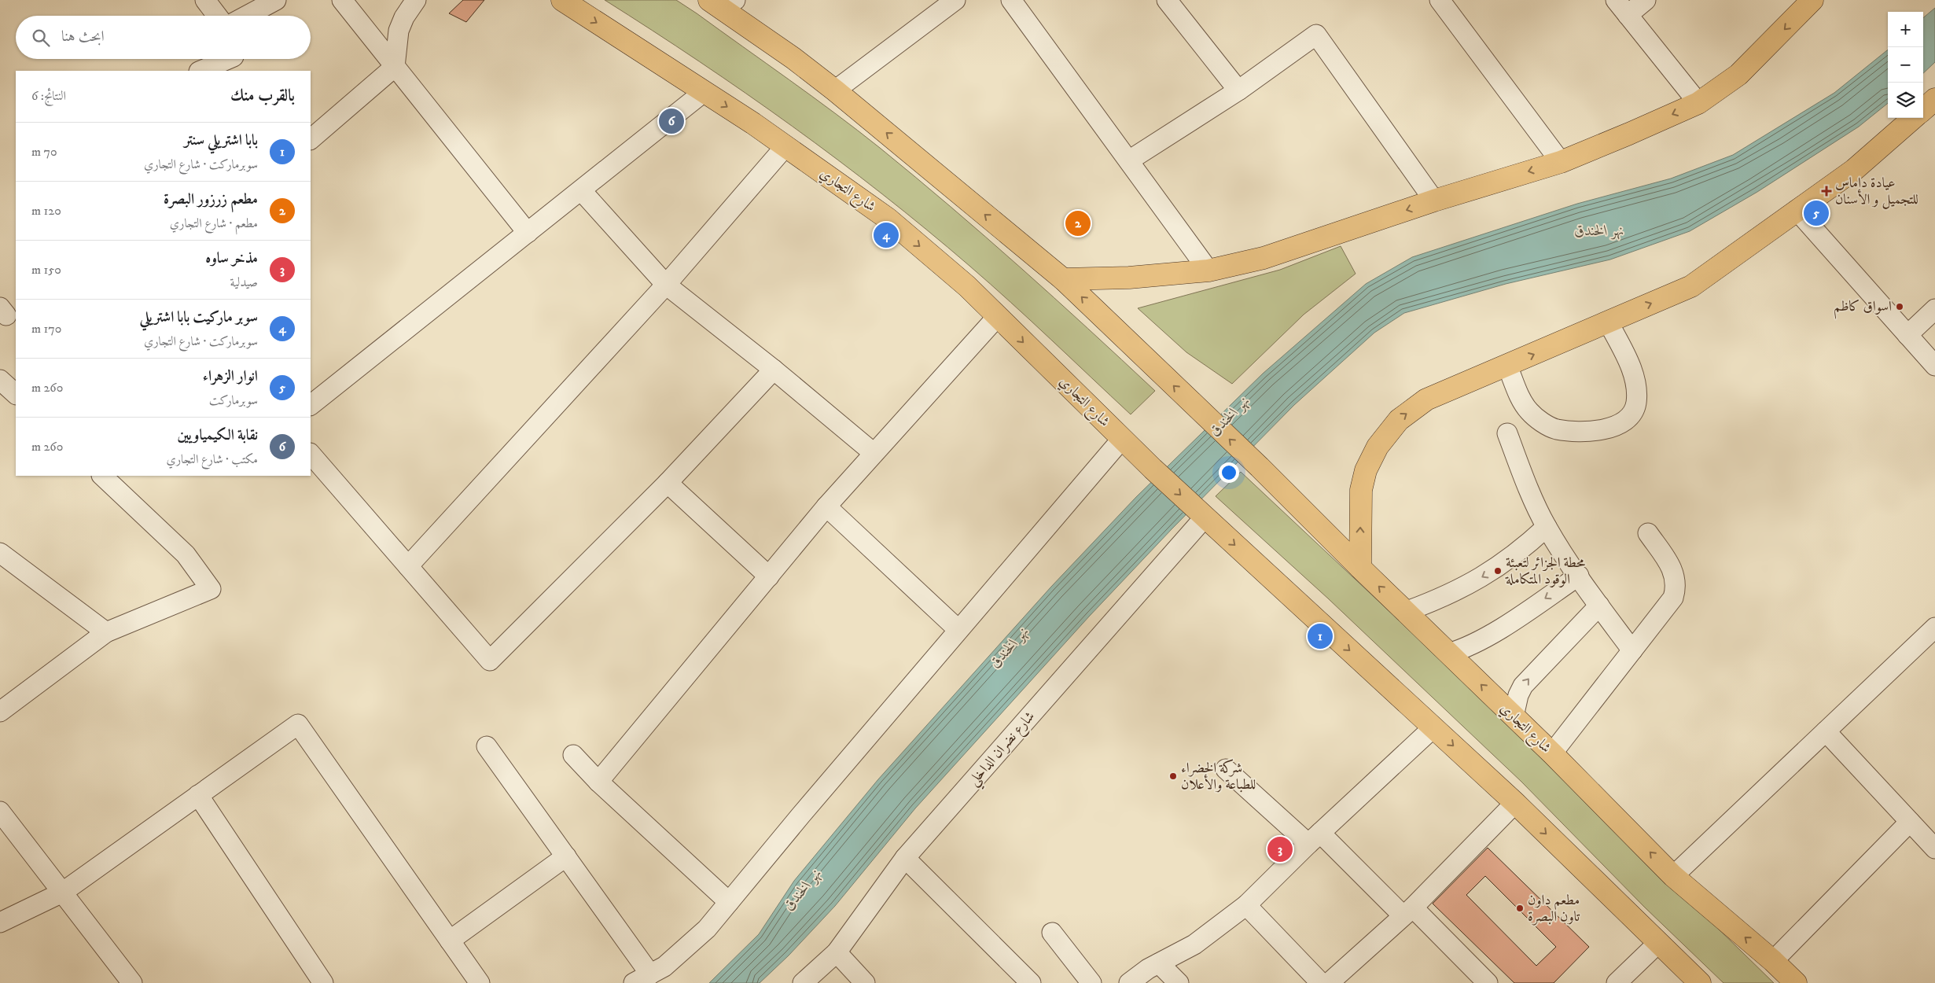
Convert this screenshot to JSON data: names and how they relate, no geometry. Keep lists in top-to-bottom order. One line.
{"streets":{"main road":["شارع التجاري"],"street":["شارع نضران الداخلي"]},"crossings":[["شارع التجاري","شارع نضران الداخلي"]],"water":["نهر الخندق"],"places":{"health":["عيادة داماس للتجميل و الأسنان"],"other":["اسواق كاظم","محطة الجزائر لتعبئة الوقود المتكاملة","شركة الخضراء للطباعة والأعلان","مطعم داون تاون البصرة"]},"page":{"map_buttons":["+","−"],"search":"ابحث هنا","heading":["بالقرب منك","النتائج: 6"],"pins":["6","5","2","4","1","3"],"list":[{"mark":"1","name":"بابا اشتريلي سنتر","note":"سوبرماركت · شارع التجاري","value":"70 m"},{"mark":"2","name":"مطعم زرزور البصرة","note":"مطعم · شارع التجاري","value":"120 m"},{"mark":"3","name":"مذخر ساوه","note":"صيدلية","value":"150 m"},{"mark":"4","name":"سوبر ماركيت بابا اشتريلي","note":"سوبرماركت · شارع التجاري","value":"170 m"},{"mark":"5","name":"انوار الزهراء","note":"سوبرماركت","value":"260 m"},{"mark":"6","name":"نقابة الكيمياويين","note":"مكتب · شارع التجاري","value":"260 m"}]}}
